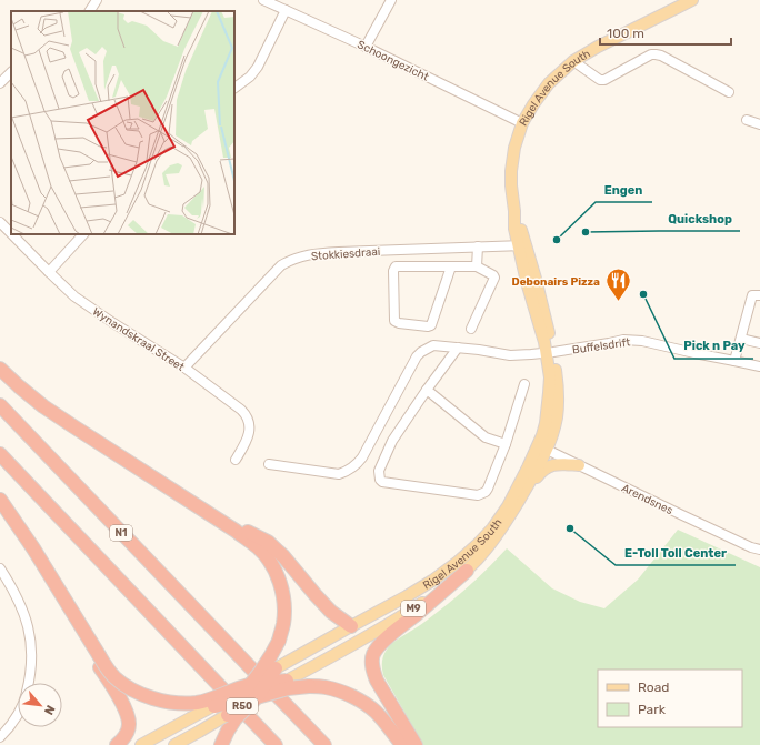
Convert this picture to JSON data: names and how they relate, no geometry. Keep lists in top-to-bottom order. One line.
{"streets":{"highway":["N1"],"main road":["Rigel Avenue South","M9","R50"],"street":["Schoongezicht","Stokkiesdraai","Wynandskraal Street","Buffelsdrift","Arendsnes"]},"crossings":[["Schoongezicht","Rigel Avenue South"],["Rigel Avenue South","Stokkiesdraai"],["Rigel Avenue South","Buffelsdrift"],["Rigel Avenue South","Arendsnes"],["Stokkiesdraai","Wynandskraal Street"]],"places":{"other":["Quickshop","Engen","Pick n Pay","E-Toll Toll Center"],"restaurant":["Debonairs Pizza"]},"legend":["Road","Park"],"scale_bar":"100 m","north":"bottom right"}
